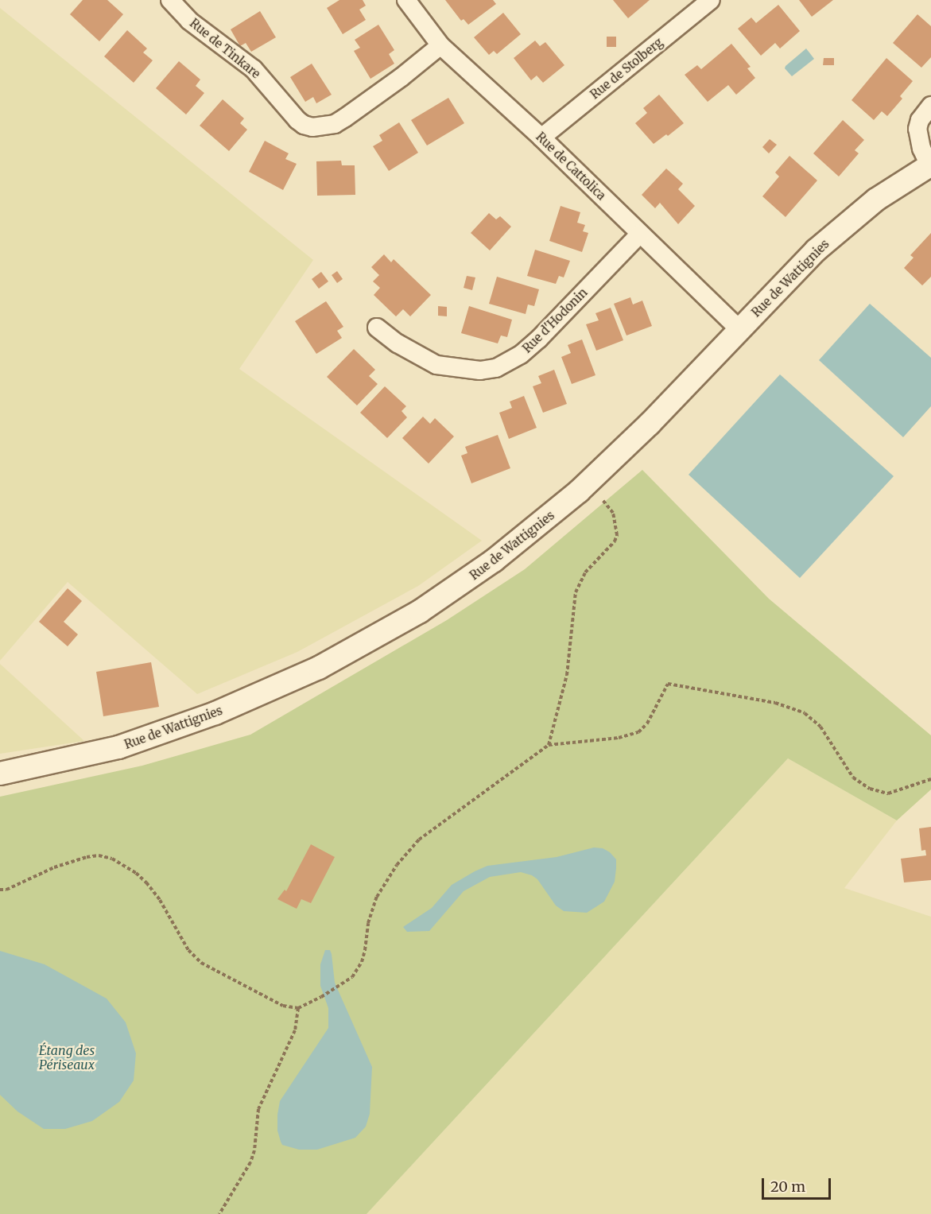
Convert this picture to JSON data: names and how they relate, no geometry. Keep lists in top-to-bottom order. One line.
{"streets":{"street":["Rue de Tinkare","Rue de Stolberg","Rue de Cattolica","Rue de Wattignies","Rue d'Hodonin"]},"crossings":[["Rue de Tinkare","Rue de Cattolica"],["Rue de Stolberg","Rue de Cattolica"],["Rue de Cattolica","Rue de Wattignies"],["Rue de Cattolica","Rue d'Hodonin"]],"water":["Étang des Périseaux"],"scale_bar":"20 m"}
